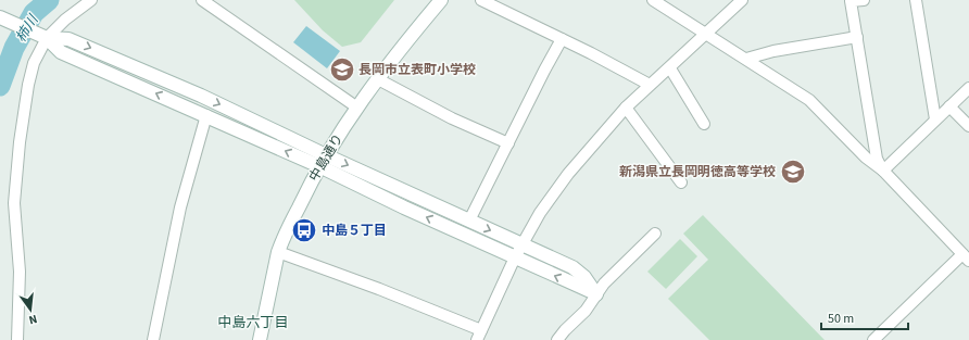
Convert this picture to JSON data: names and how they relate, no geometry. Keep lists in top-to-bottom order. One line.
{"streets":{"street":["中島通り"]},"districts":["中島六丁目"],"water":["柿川"],"places":{"school or university":["長岡市立表町小学校","新潟県立長岡明徳高等学校"],"bus stop":["中島５丁目"]},"scale_bar":"50 m","north":"bottom"}
